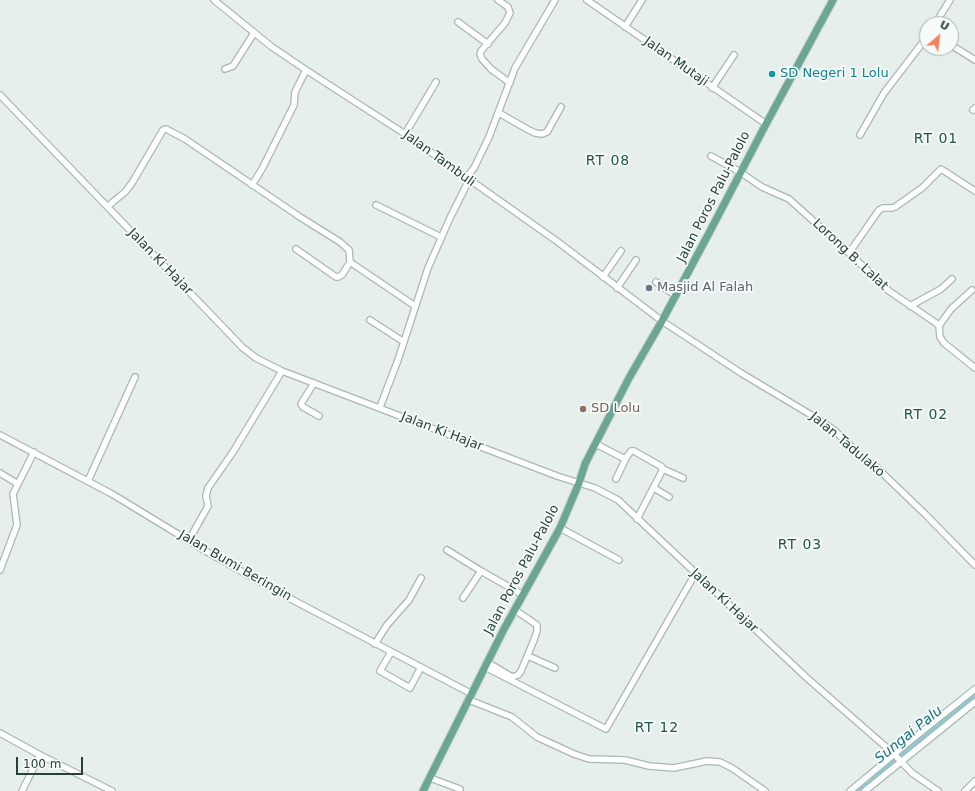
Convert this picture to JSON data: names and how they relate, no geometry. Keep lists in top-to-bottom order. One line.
{"streets":{"main road":["Jalan Poros Palu-Palolo"],"street":["Jalan Mutaji","Jalan Tambuli","Lorong B. Lalat","Jalan Ki Hajar","Jalan Tadulako","Jalan Bumi Beringin"]},"crossings":[["Jalan Mutaji","Jalan Poros Palu-Palolo"],["Jalan Tambuli","Jalan Poros Palu-Palolo"],["Jalan Tambuli","Jalan Tadulako"],["Jalan Poros Palu-Palolo","Lorong B. Lalat"],["Jalan Poros Palu-Palolo","Jalan Ki Hajar"],["Jalan Poros Palu-Palolo","Jalan Tadulako"],["Jalan Poros Palu-Palolo","Jalan Bumi Beringin"]],"districts":["RT 01","RT 08","RT 02","RT 03","RT 12"],"water":["Sungai Palu"],"places":["SD Negeri 1 Lolu","Masjid Al Falah","SD Lolu"],"scale_bar":"100 m","north":"top right"}
